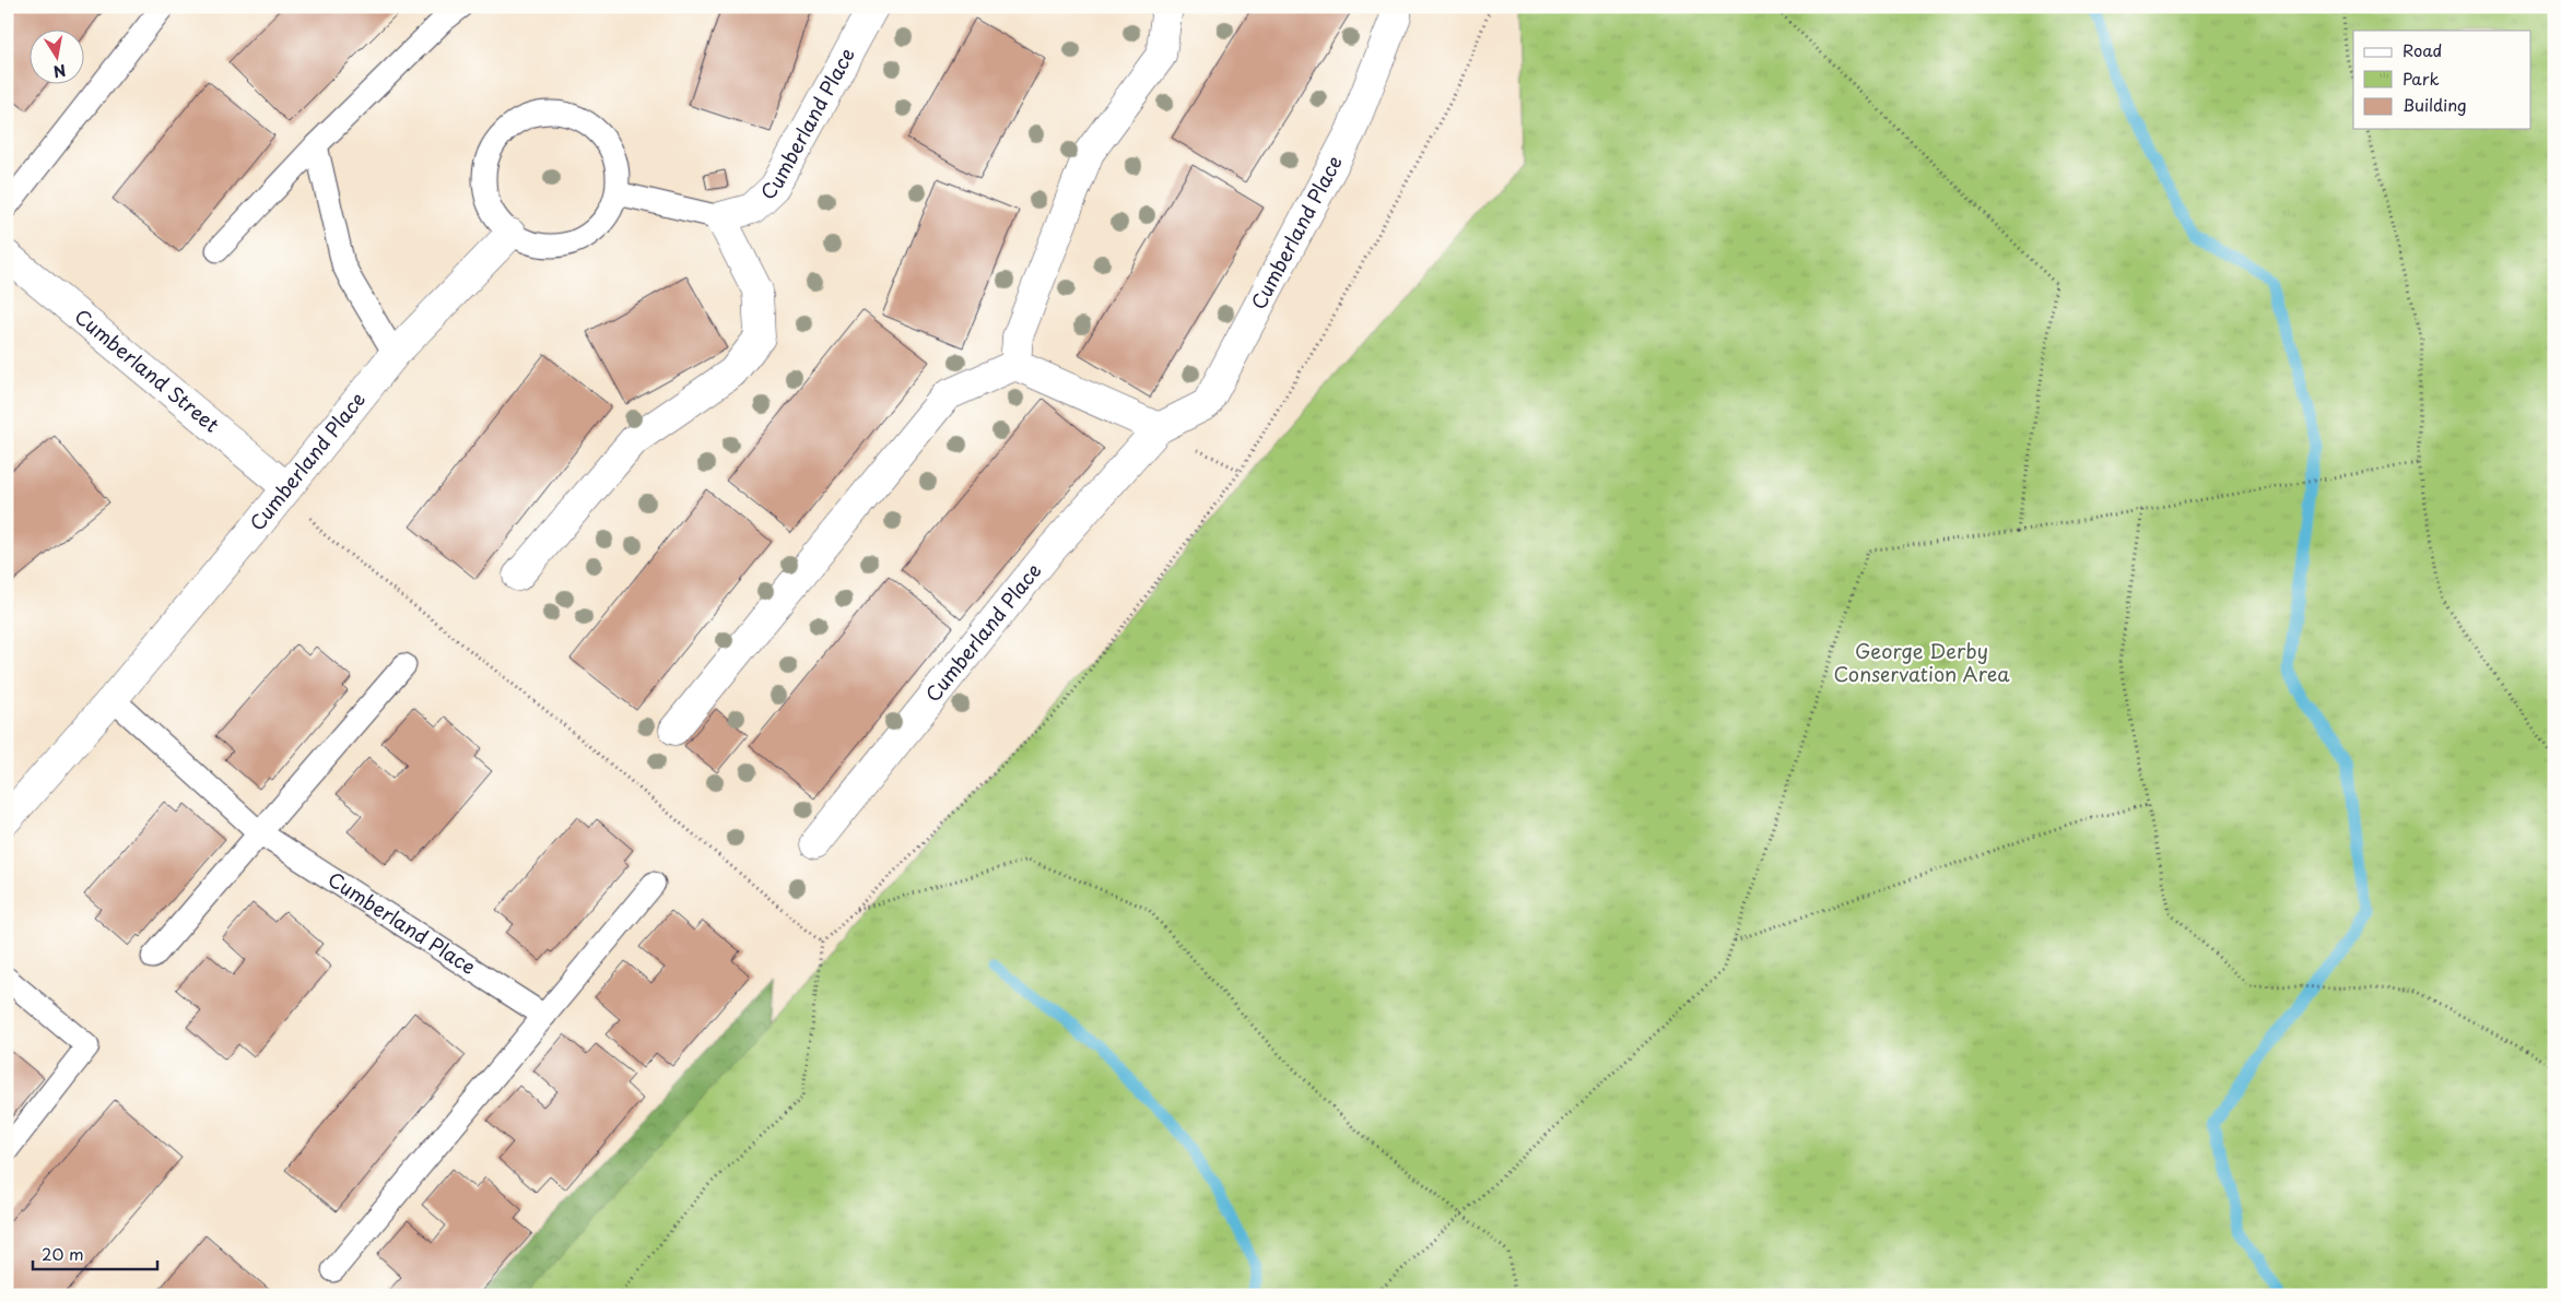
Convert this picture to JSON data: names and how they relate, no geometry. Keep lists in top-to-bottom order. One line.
{"streets":{"street":["Cumberland Place","Cumberland Street"]},"crossings":[["Cumberland Place","Cumberland Street"]],"parks":["George Derby Conservation Area"],"legend":["Road","Park","Building"],"scale_bar":"20 m","north":"bottom"}
